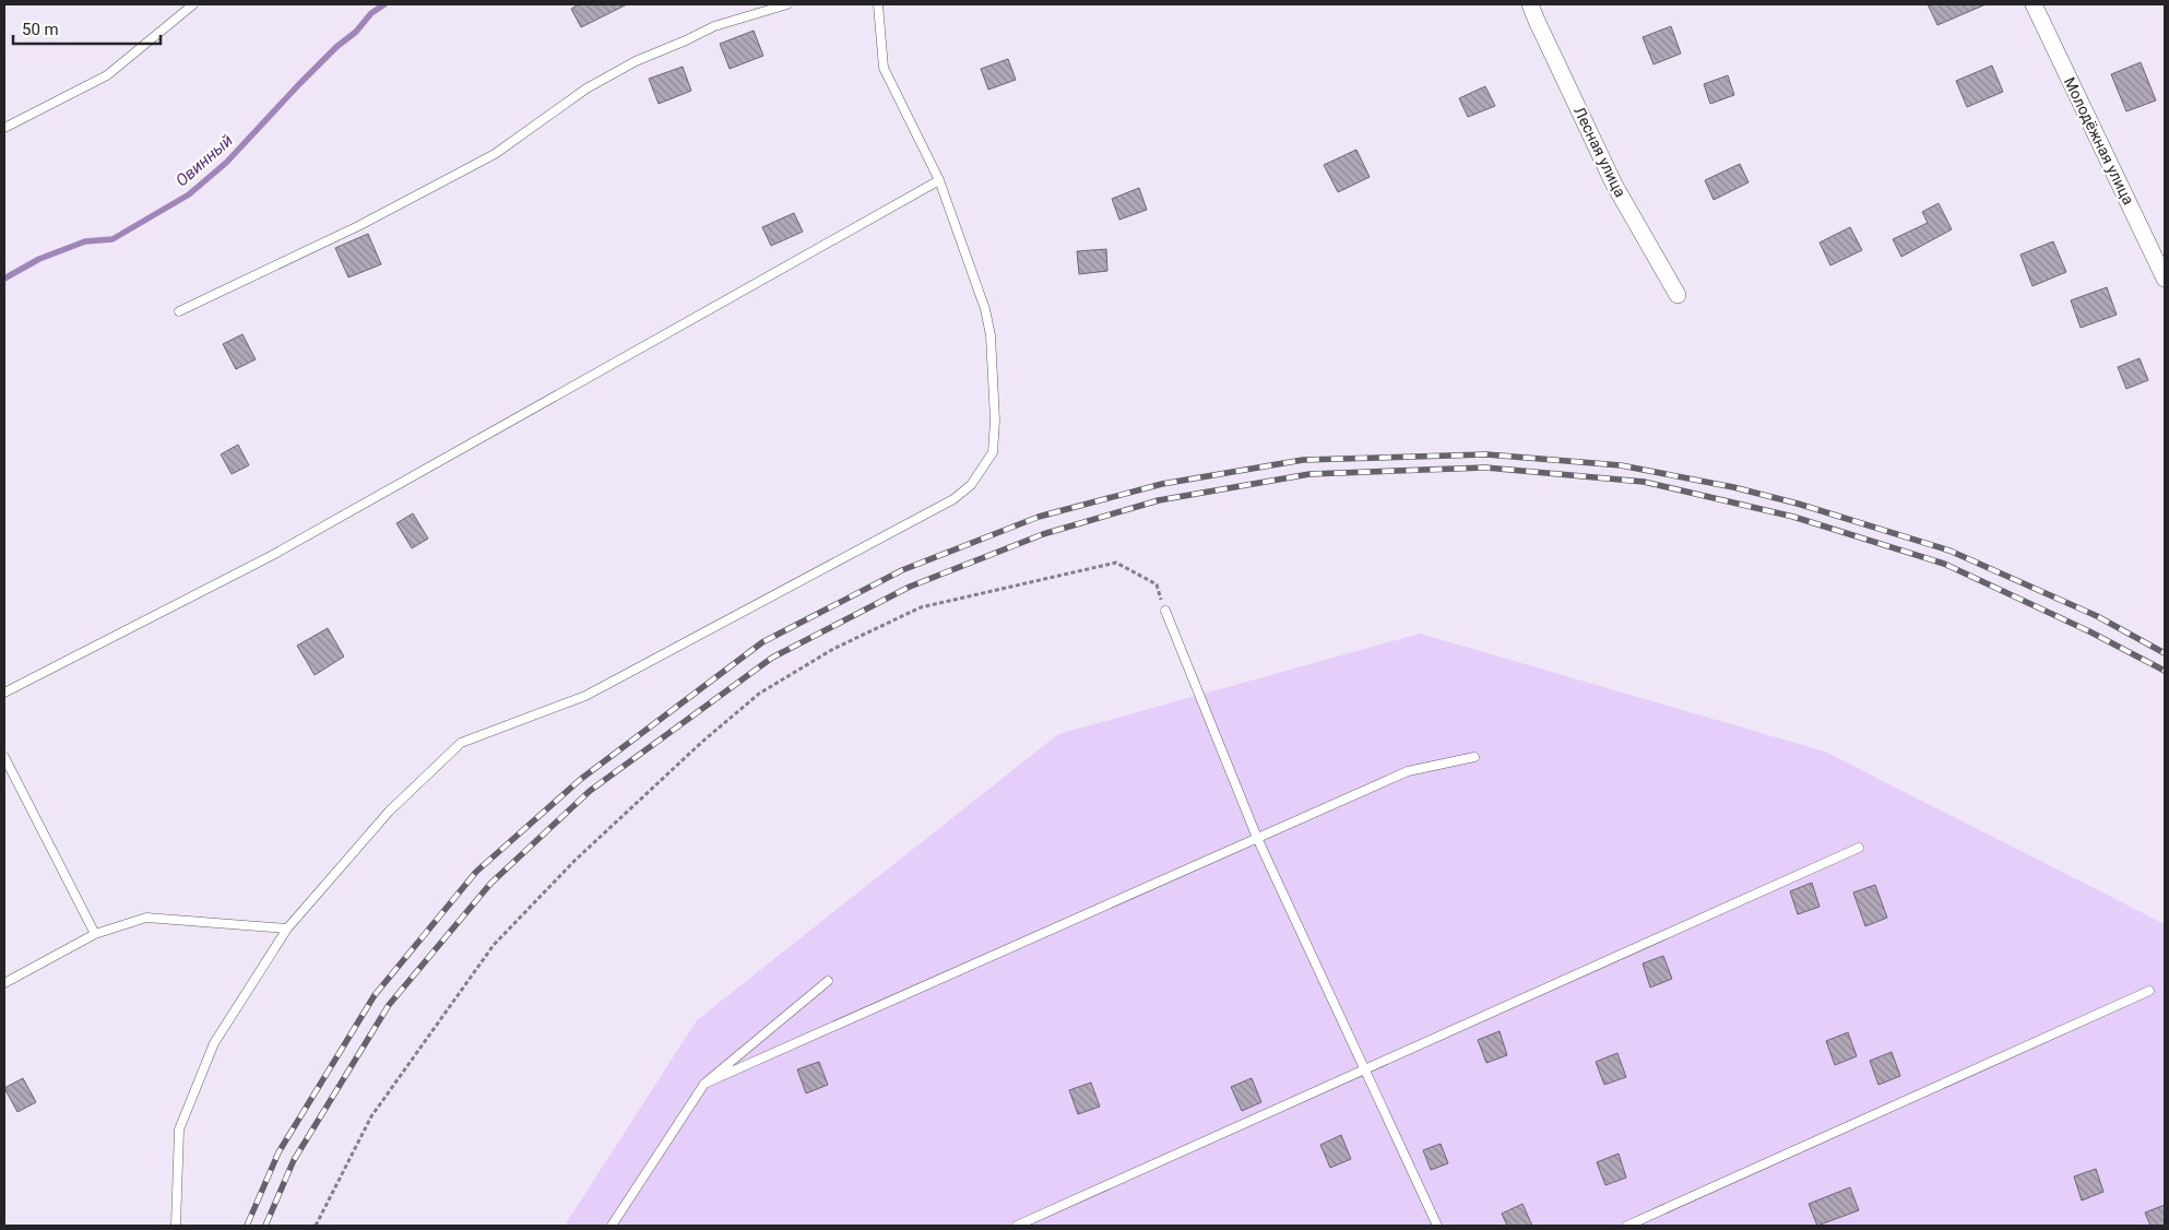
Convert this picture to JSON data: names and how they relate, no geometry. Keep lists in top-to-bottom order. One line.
{"streets":{"street":["Молодёжная улица","Лесная улица"]},"water":["Овинный"],"scale_bar":"50 m"}
